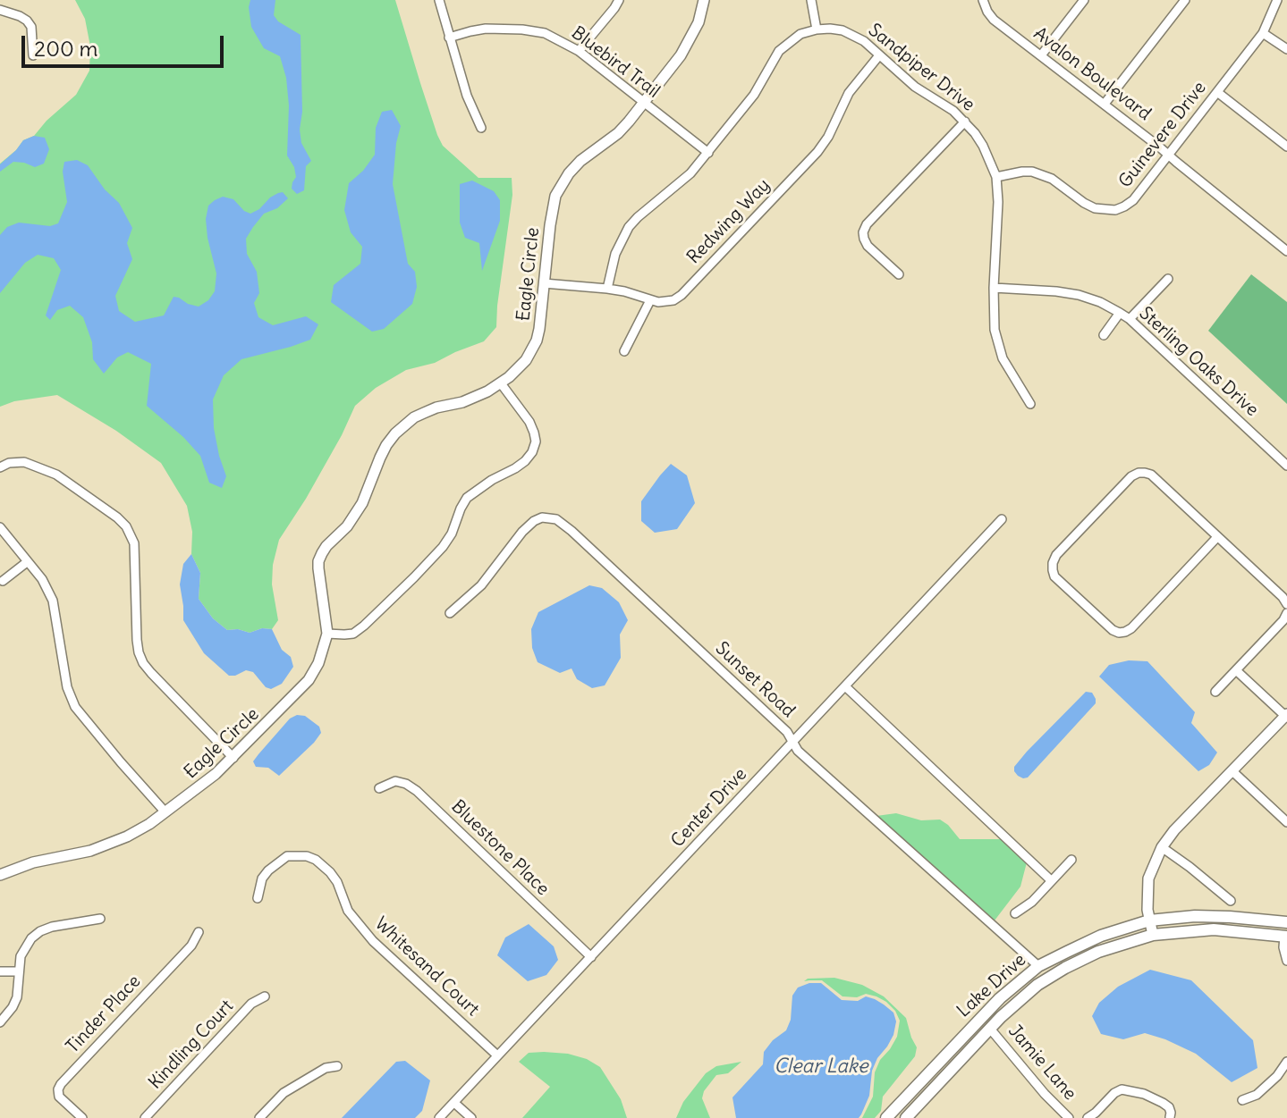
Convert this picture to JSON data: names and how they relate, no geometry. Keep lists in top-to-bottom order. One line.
{"streets":{"main road":["Lake Drive"],"street":["Bluebird Trail","Sandpiper Drive","Avalon Boulevard","Guinevere Drive","Redwing Way","Eagle Circle","Sterling Oaks Drive","Sunset Road","Center Drive","Bluestone Place","Whitesand Court","Tinder Place","Kindling Court","Jamie Lane"]},"crossings":[["Bluebird Trail","Eagle Circle"],["Sandpiper Drive","Guinevere Drive"],["Sandpiper Drive","Redwing Way"],["Sandpiper Drive","Sterling Oaks Drive"],["Avalon Boulevard","Guinevere Drive"],["Redwing Way","Eagle Circle"],["Sunset Road","Center Drive"],["Sunset Road","Lake Drive"],["Center Drive","Bluestone Place"],["Center Drive","Whitesand Court"],["Lake Drive","Jamie Lane"]],"water":["Clear Lake"],"scale_bar":"200 m"}
